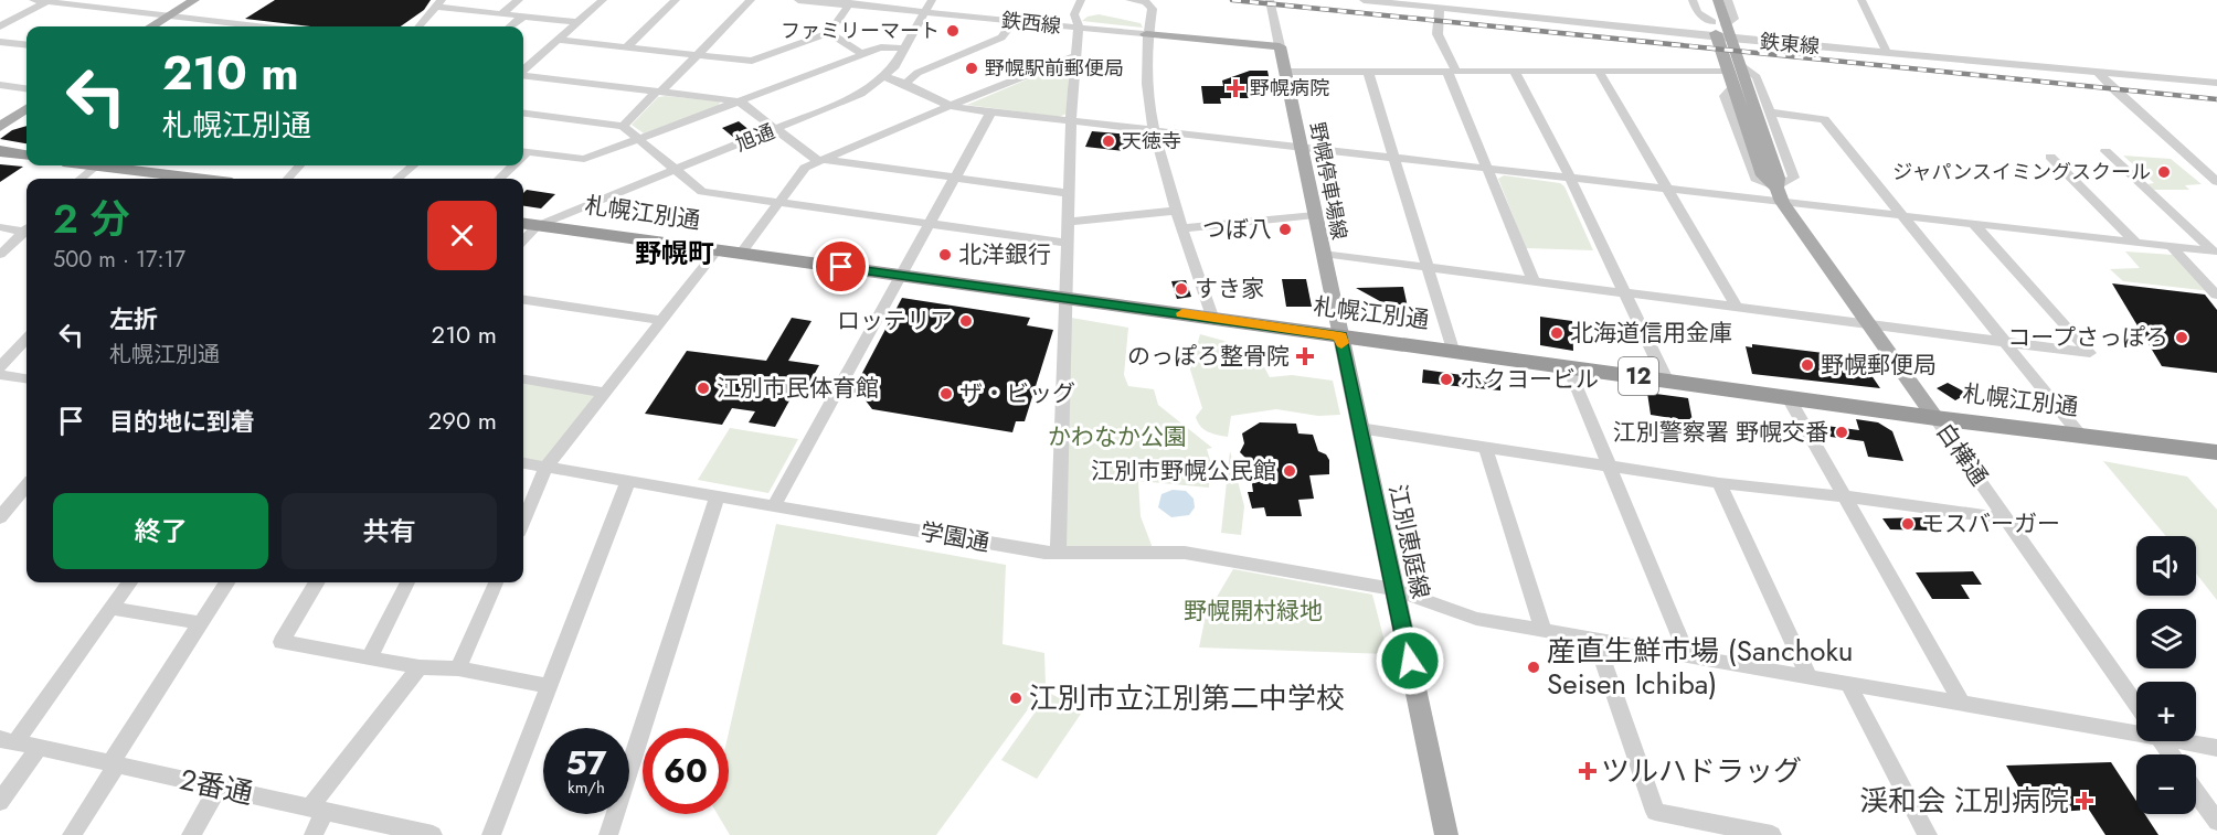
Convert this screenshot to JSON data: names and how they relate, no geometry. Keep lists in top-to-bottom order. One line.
{"streets":{"highway":["札幌江別通","12"],"main road":["野幌停車場線","白樺通","江別恵庭線"],"street":["鉄西線","鉄東線","旭通","学園通","2番通"]},"crossings":[["鉄西線","旭通"],["鉄東線","白樺通"],["旭通","札幌江別通"],["野幌停車場線","札幌江別通"],["野幌停車場線","江別恵庭線"],["札幌江別通","白樺通"],["札幌江別通","江別恵庭線"],["学園通","江別恵庭線"]],"districts":["野幌町"],"parks":["かわなか公園","野幌開村緑地"],"places":{"other":["ファミリーマート","野幌駅前郵便局","天徳寺","ジャパンスイミングスクール","つぼ八","北洋銀行","すき家","ロッテリア","北海道信用金庫","コープさっぽろ","野幌郵便局","ホクヨービル","江別市民体育館","ザ・ビッグ","江別警察署 野幌交番","江別市野幌公民館","モスバーガー","産直生鮮市場 (Sanchoku Seisen Ichiba)","江別市立江別第二中学校"],"health":["野幌病院","のっぽろ整骨院","ツルハドラッグ","渓和会 江別病院"]},"page":{"turn":["210 m","札幌江別通"],"heading":["2 分","500 m · 17:17"],"list":[{"name":"左折","note":"札幌江別通","value":"210 m"},{"name":"目的地に到着","value":"290 m"}],"buttons":["終了","共有"],"map_buttons":["+","−"],"speed":"57 km/h","limit":"60"}}
